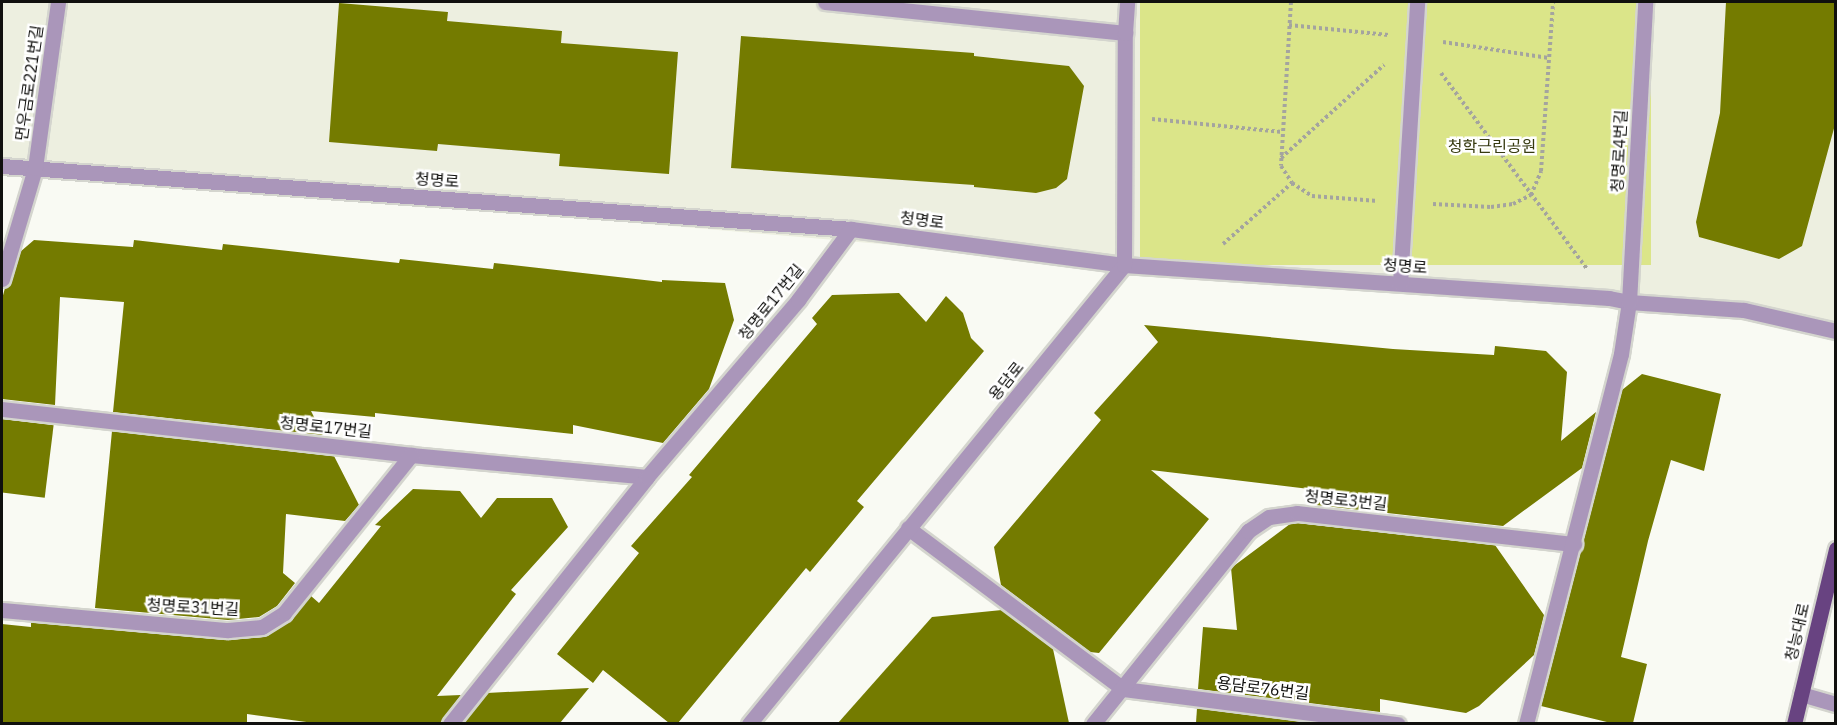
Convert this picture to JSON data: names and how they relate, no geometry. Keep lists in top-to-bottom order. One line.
{"streets":{"main road":["청능대로"],"street":["먼우금로221번길","청명로4번길","청명로","청명로17번길","용담로","청명로3번길","청명로31번길","용담로76번길"]},"crossings":[["먼우금로221번길","청명로"],["청명로4번길","청명로"],["청명로","청명로17번길"],["청명로","용담로"],["청명로17번길","청명로31번길"],["용담로","용담로76번길"],["청명로3번길","용담로76번길"]],"parks":["청학근린공원"]}
